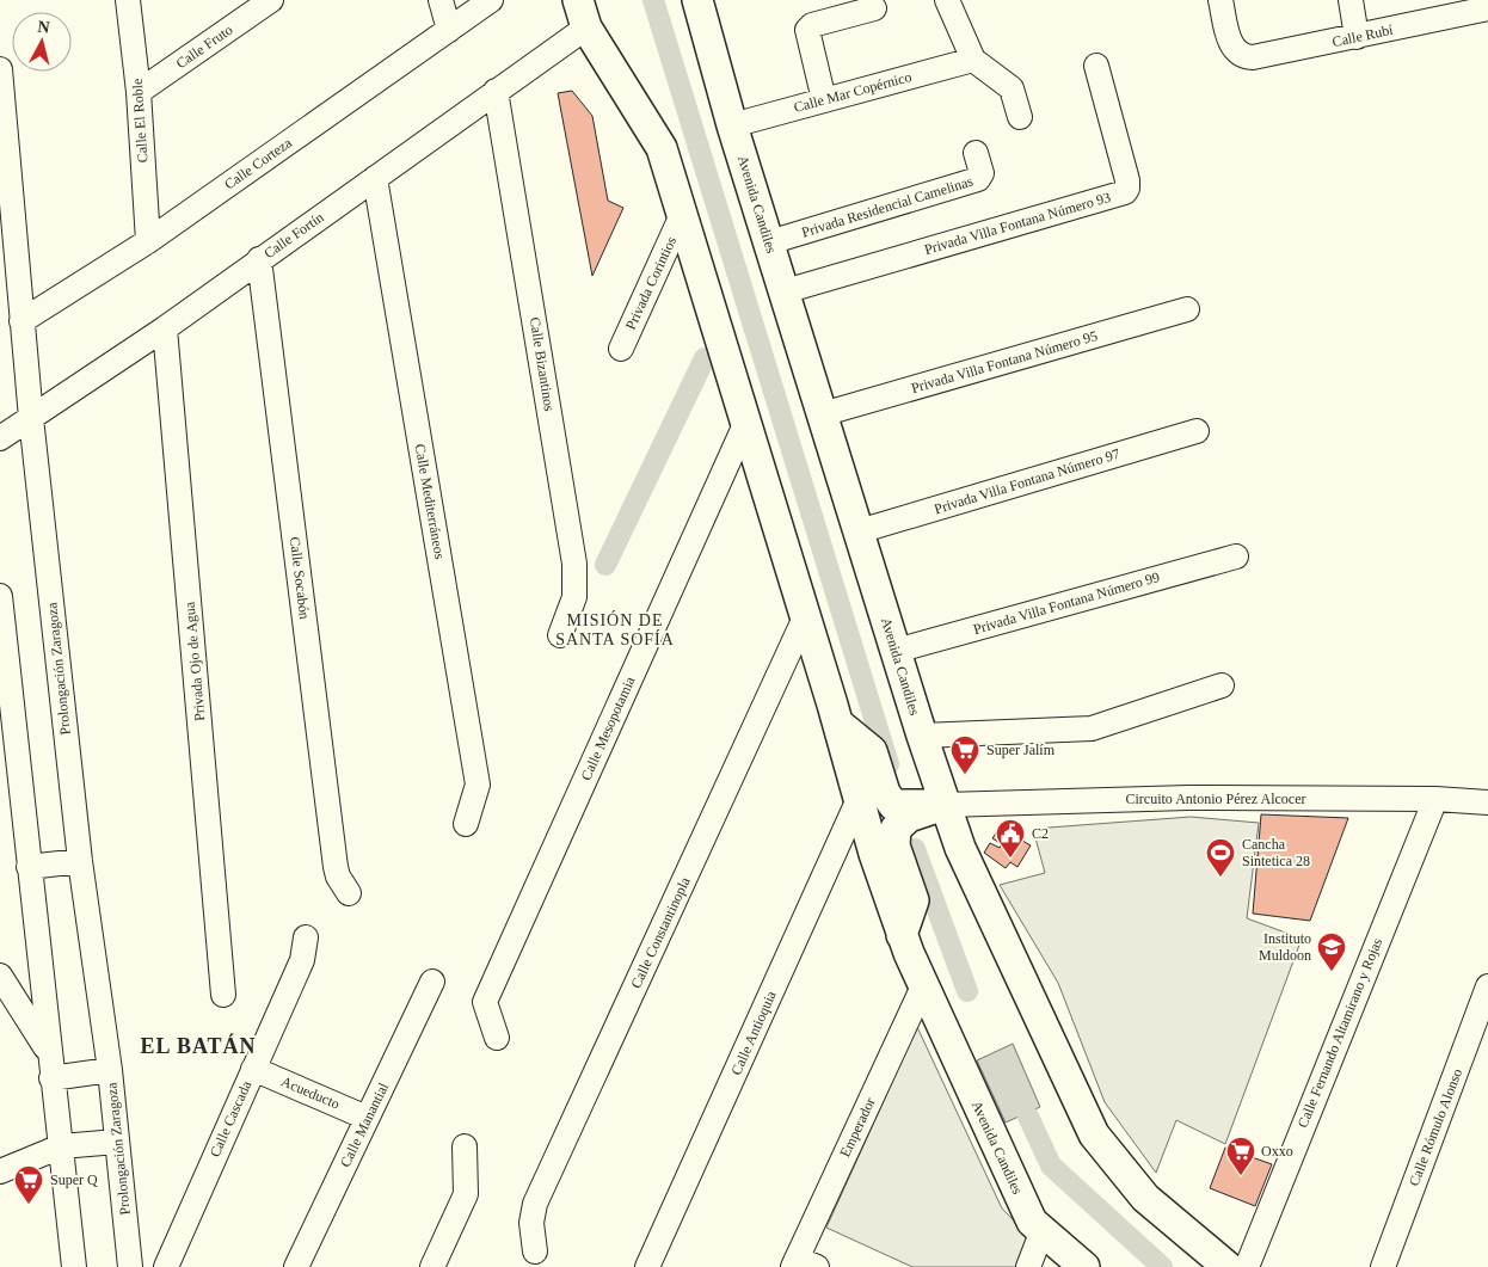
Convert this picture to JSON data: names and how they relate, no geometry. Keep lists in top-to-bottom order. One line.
{"streets":{"main road":["Avenida Candiles"],"street":["Calle Rubí","Calle Fruto","Calle Mar Copérnico","Calle El Roble","Calle Corteza","Privada Residencial Camelinas","Privada Villa Fontana Número 93","Calle Fortín","Privada Corintios","Privada Villa Fontana Número 95","Calle Bizantinos","Privada Villa Fontana Número 97","Calle Mediterráneos","Calle Socabón","Privada Villa Fontana Número 99","Privada Ojo de Agua","Prolongación Zaragoza","Calle Mesopotamia","Circuito Antonio Pérez Alcocer","Calle Constantinopla","Calle Antioquia","Calle Fernando Altamirano y Rojas","Acueducto","Calle Cascada","Calle Manantial","Emperador","Calle Rómulo Alonso"]},"crossings":[["Calle Fruto","Calle El Roble"],["Calle Mar Copérnico","Avenida Candiles"],["Calle El Roble","Calle Corteza"],["Calle Corteza","Prolongación Zaragoza"],["Avenida Candiles","Privada Residencial Camelinas"],["Avenida Candiles","Privada Villa Fontana Número 93"],["Avenida Candiles","Calle Fortín"],["Avenida Candiles","Privada Corintios"],["Avenida Candiles","Privada Villa Fontana Número 95"],["Avenida Candiles","Privada Villa Fontana Número 97"],["Avenida Candiles","Privada Villa Fontana Número 99"],["Avenida Candiles","Calle Mesopotamia"],["Avenida Candiles","Circuito Antonio Pérez Alcocer"],["Avenida Candiles","Calle Constantinopla"],["Avenida Candiles","Calle Antioquia"],["Avenida Candiles","Emperador"],["Calle Fortín","Calle Bizantinos"],["Calle Fortín","Calle Mediterráneos"],["Calle Fortín","Calle Socabón"],["Calle Fortín","Privada Ojo de Agua"],["Calle Fortín","Prolongación Zaragoza"],["Circuito Antonio Pérez Alcocer","Calle Fernando Altamirano y Rojas"],["Acueducto","Calle Cascada"],["Acueducto","Calle Manantial"]],"districts":["MISIÓN DE SANTA SOFÍA","EL BATÁN"],"places":{"supermarket":["Super Jalím","Oxxo","Super Q"],"public building":["C2"],"sports":["Cancha Sintetica 28"],"school or university":["Instituto Muldoon"]},"north":"top"}
